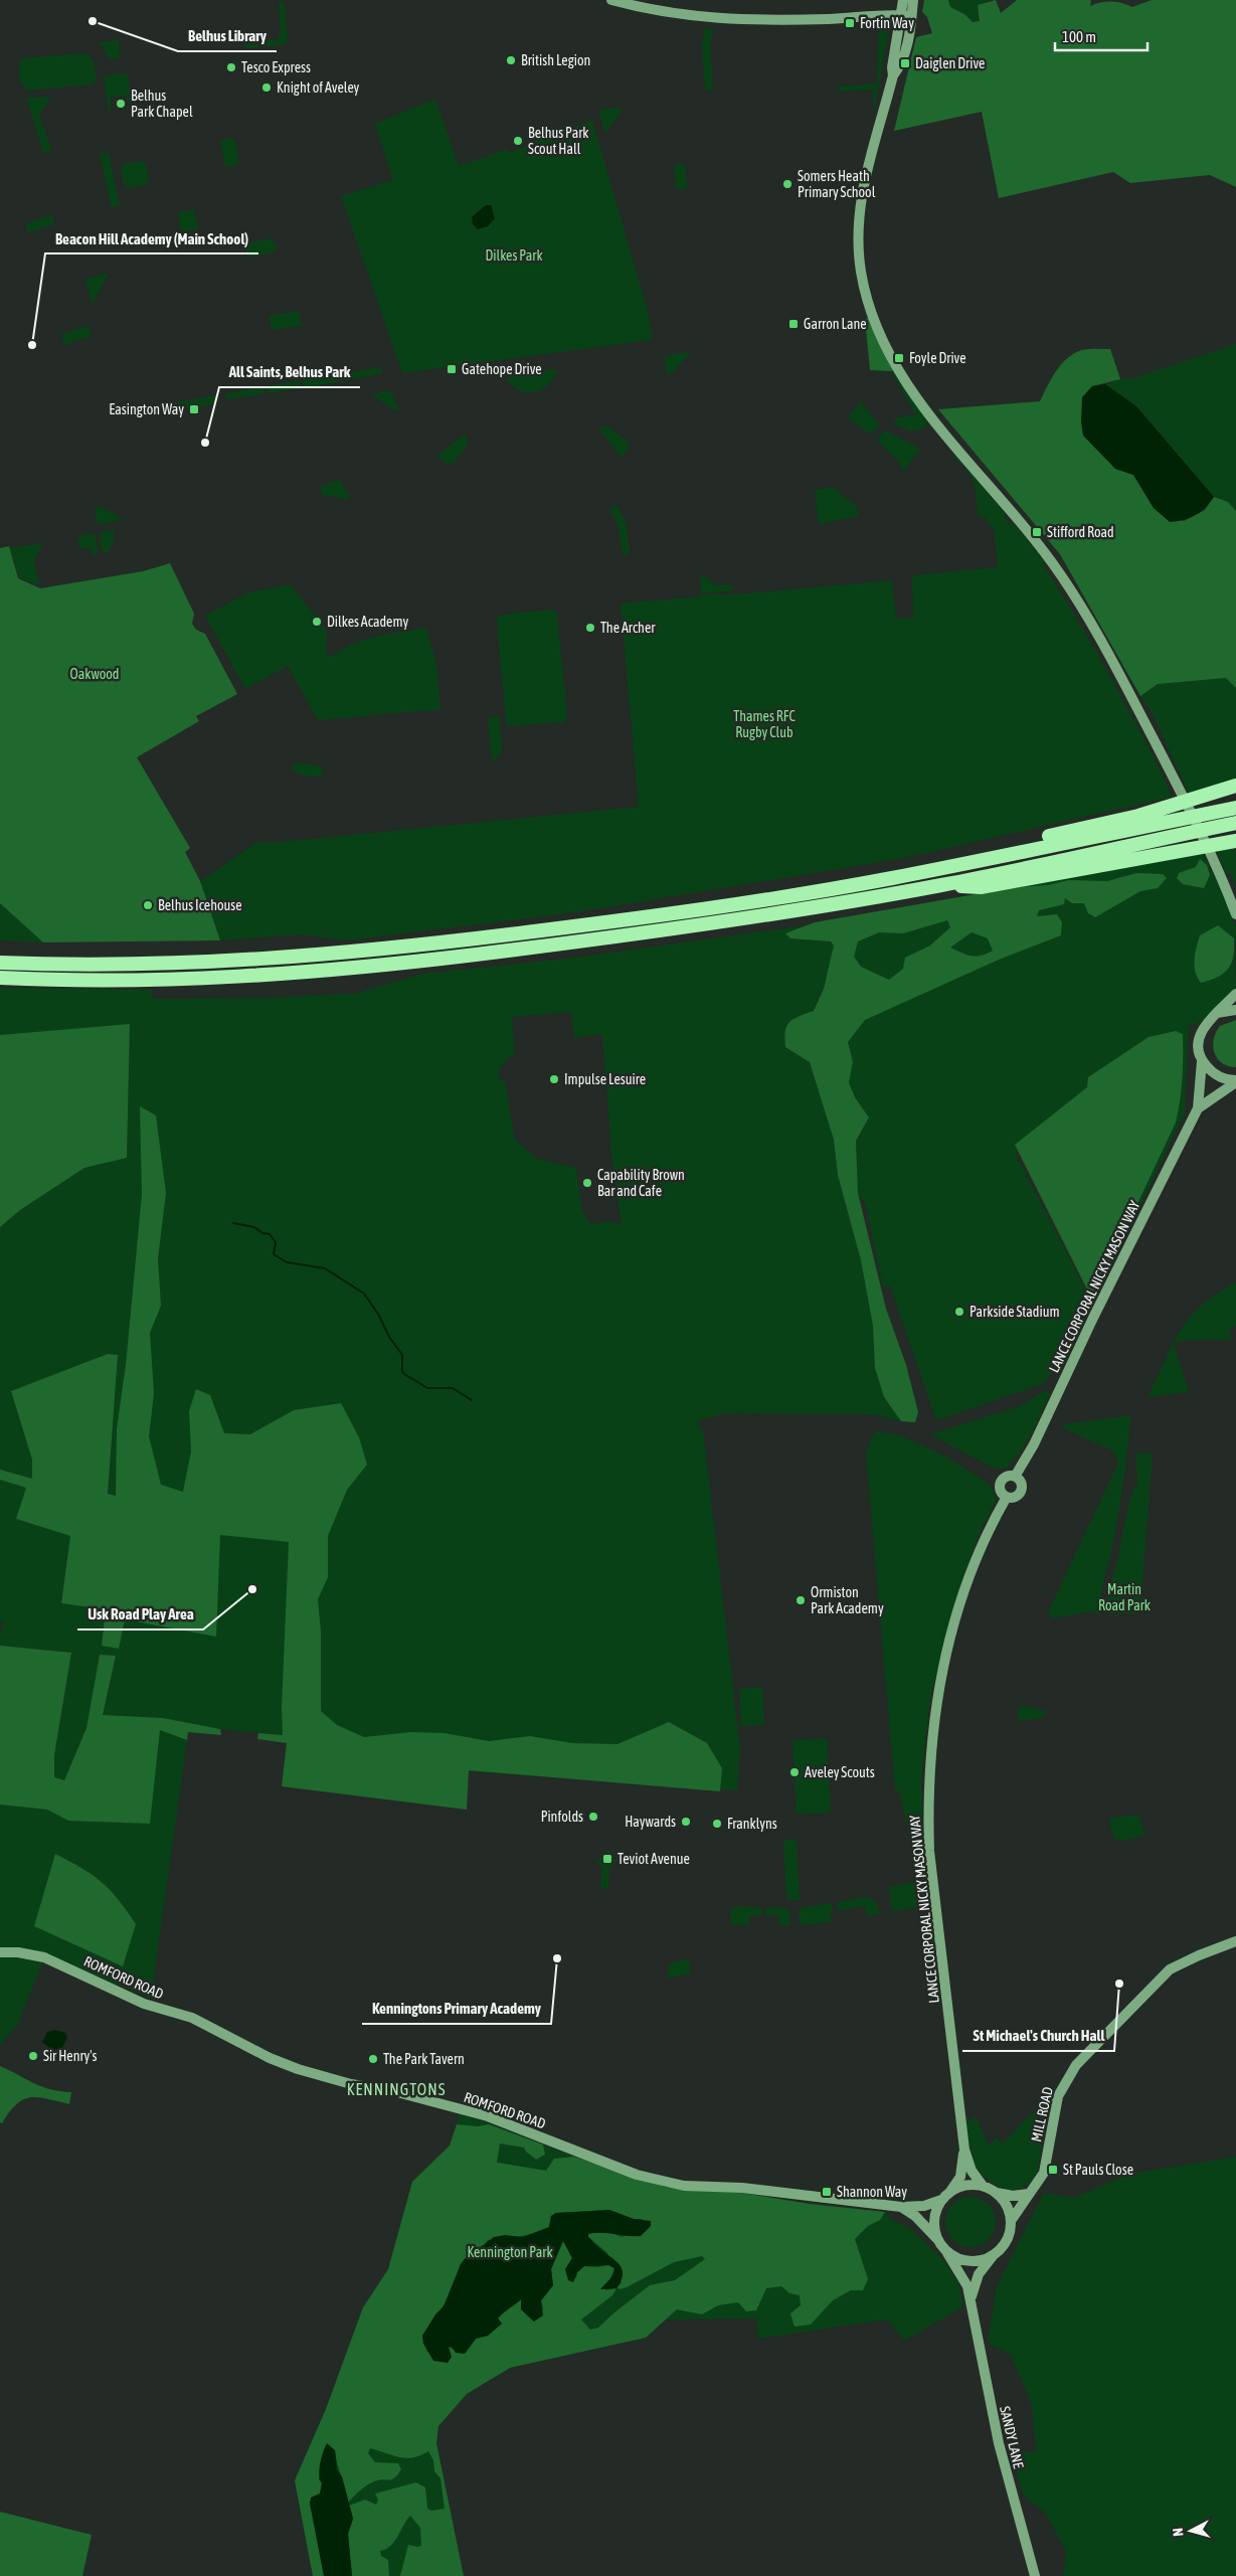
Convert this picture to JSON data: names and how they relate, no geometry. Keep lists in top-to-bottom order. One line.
{"streets":{"main road":["LANCE CORPORAL NICKY MASON WAY","ROMFORD ROAD","MILL ROAD","SANDY LANE"]},"crossings":[["LANCE CORPORAL NICKY MASON WAY","ROMFORD ROAD"],["LANCE CORPORAL NICKY MASON WAY","MILL ROAD"],["LANCE CORPORAL NICKY MASON WAY","SANDY LANE"],["ROMFORD ROAD","MILL ROAD"],["ROMFORD ROAD","SANDY LANE"],["MILL ROAD","SANDY LANE"]],"districts":["KENNINGTONS"],"parks":["Dilkes Park","Oakwood","Thames RFC Rugby Club","Martin Road Park","Kennington Park"],"places":{"other":["Belhus Library","British Legion","Tesco Express","Knight of Aveley","Belhus Park Chapel","Belhus Park Scout Hall","Somers Heath Primary School","Beacon Hill Academy (Main School)","All Saints, Belhus Park","Dilkes Academy","The Archer","Belhus Icehouse","Impulse Lesuire","Capability Brown Bar and Cafe","Parkside Stadium","Usk Road Play Area","Ormiston Park Academy","Aveley Scouts","Pinfolds","Haywards","Franklyns","Kenningtons Primary Academy","St Michael's Church Hall","Sir Henry's","The Park Tavern"],"transit":["Fortin Way","Daiglen Drive","Garron Lane","Foyle Drive","Gatehope Drive","Easington Way","Stifford Road","Teviot Avenue","St Pauls Close","Shannon Way"]},"scale_bar":"100 m","north":"left"}
